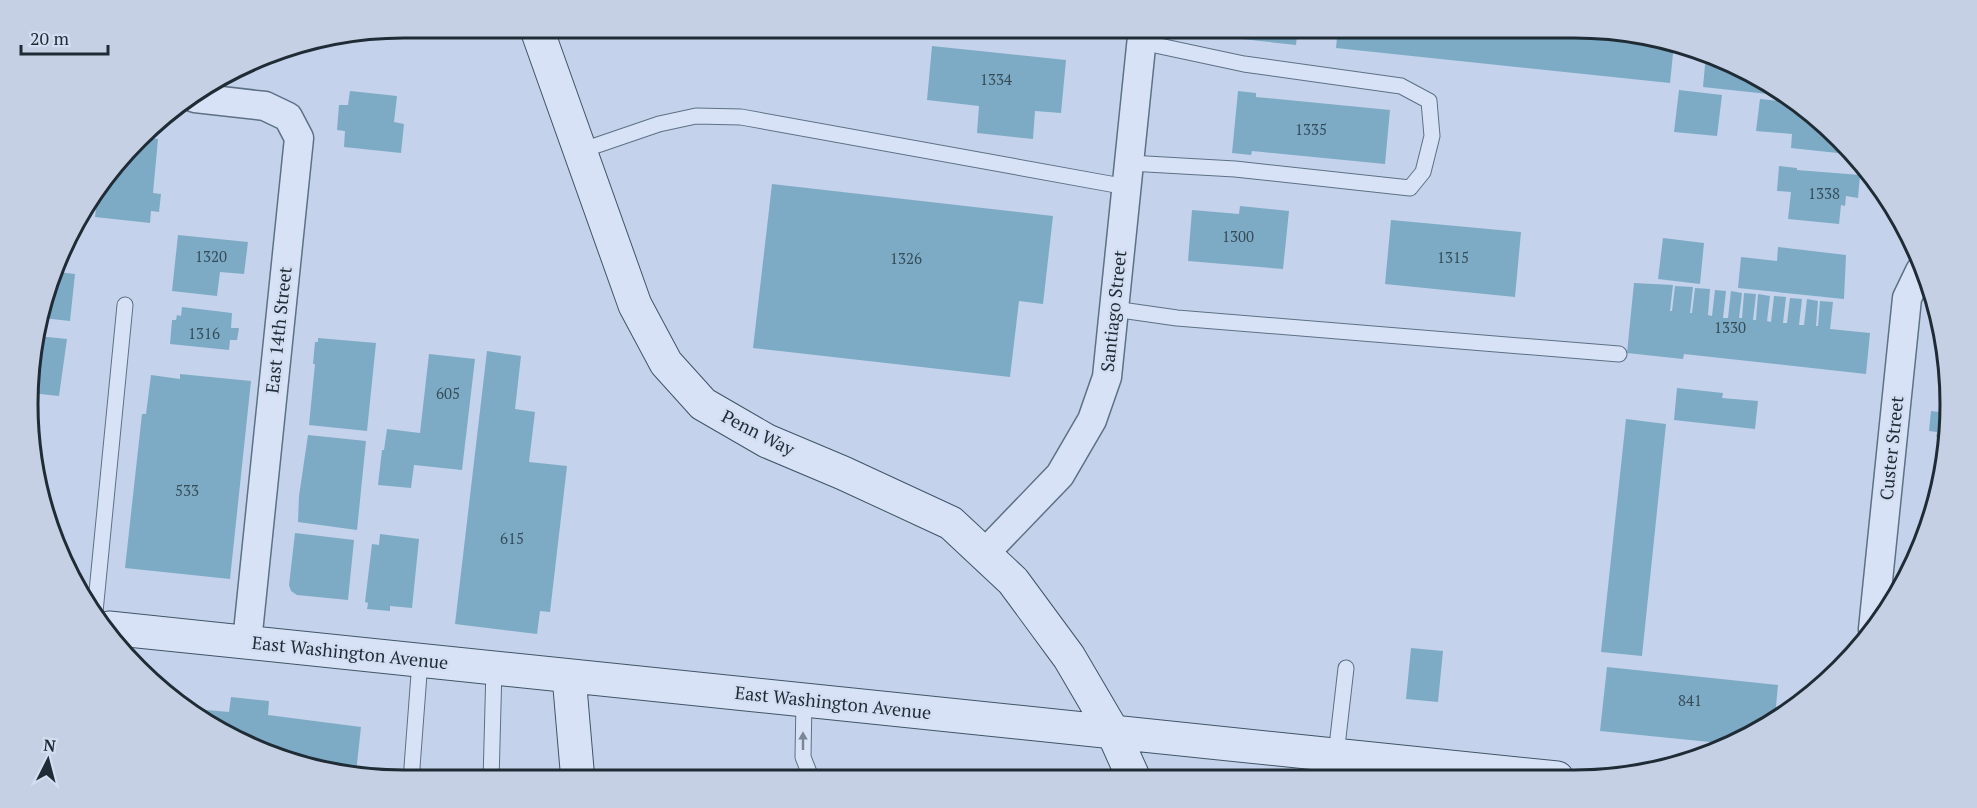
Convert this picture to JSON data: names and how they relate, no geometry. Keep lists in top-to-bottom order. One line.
{"streets":{"street":["Santiago Street","East 14th Street","Penn Way","Custer Street","East Washington Avenue"]},"crossings":[["Santiago Street","Penn Way"],["East 14th Street","East Washington Avenue"],["Penn Way","East Washington Avenue"]],"house_numbers":["1334","1335","1338","1300","1320","1315","1326","1330","1316","605","533","615","841"],"scale_bar":"20 m","north":"top"}
